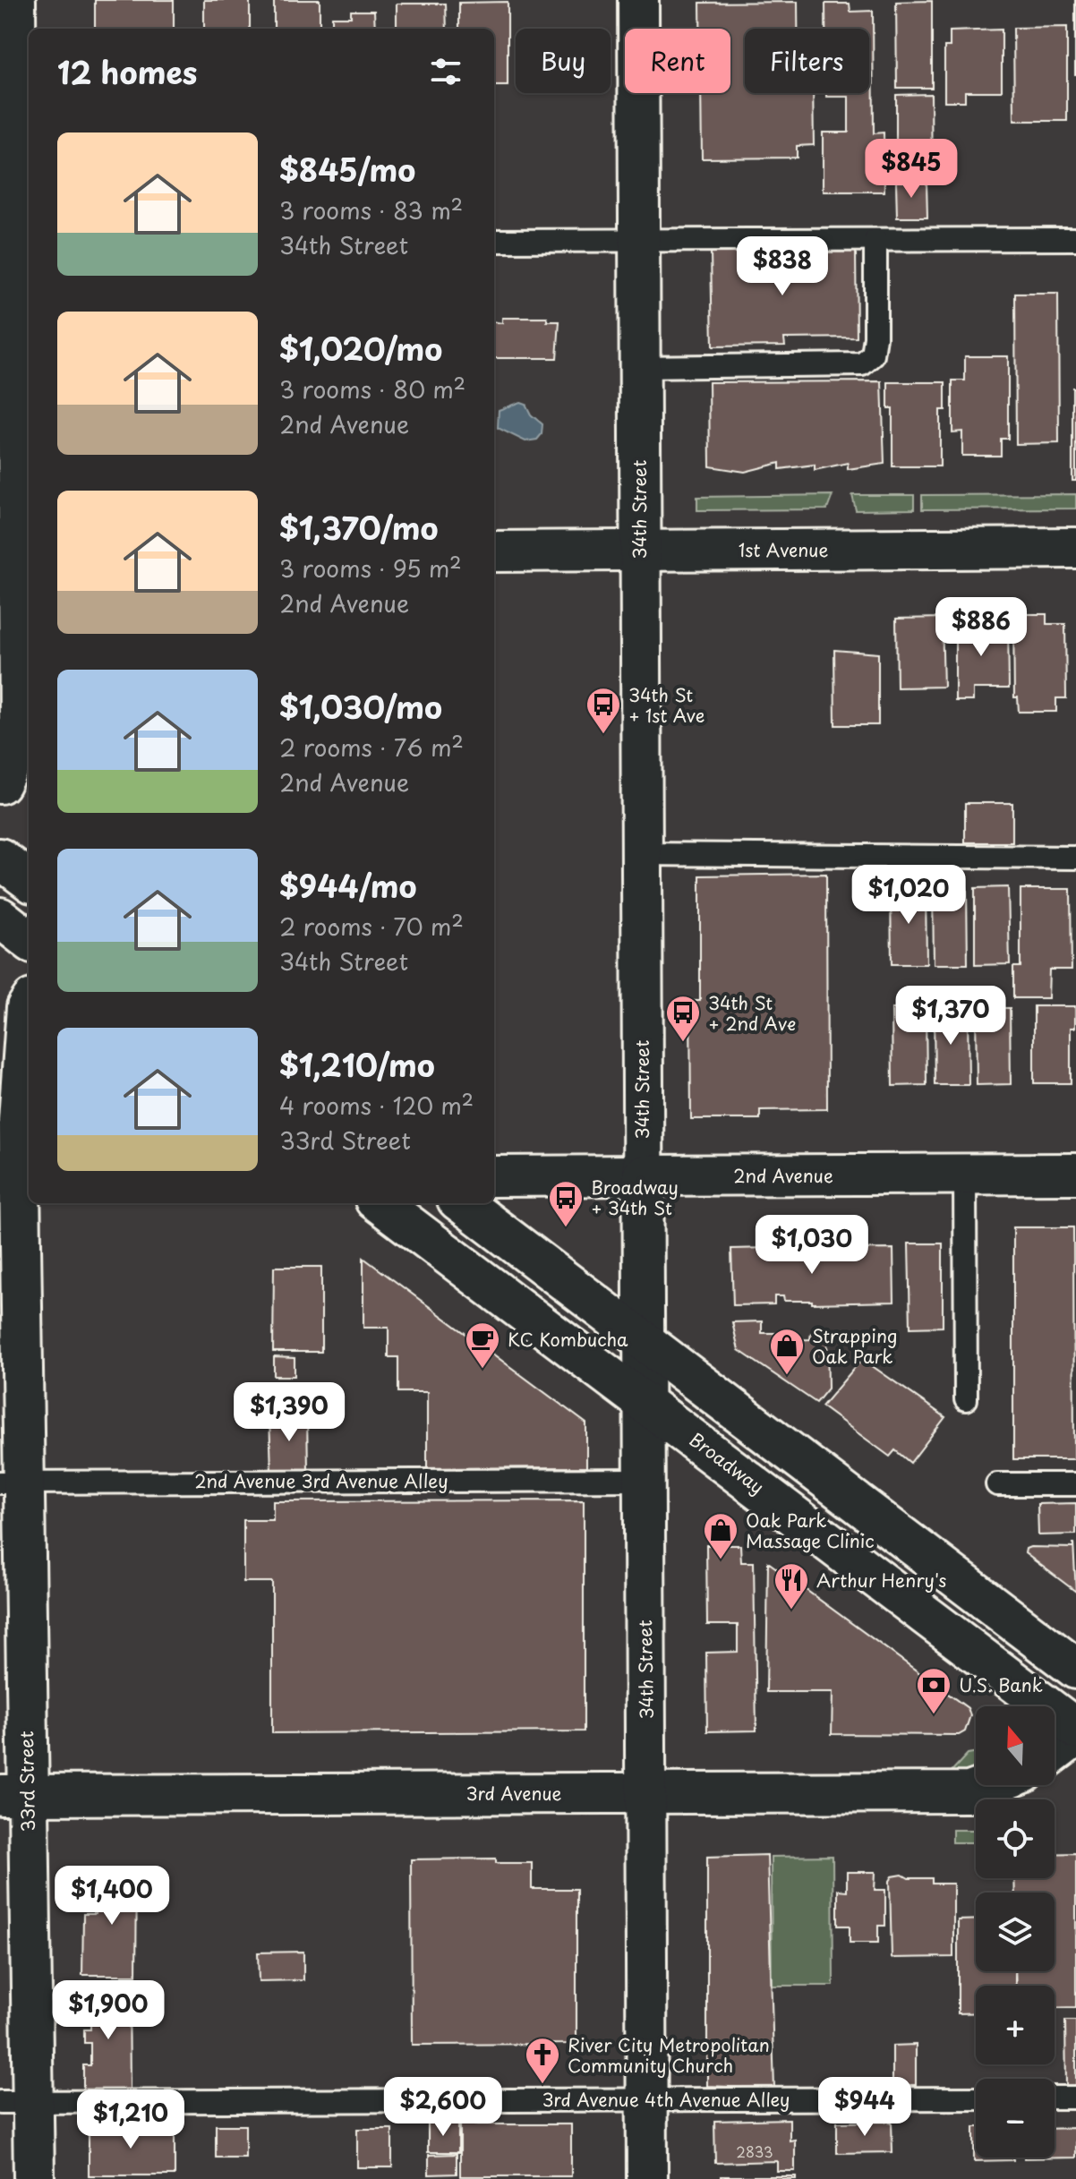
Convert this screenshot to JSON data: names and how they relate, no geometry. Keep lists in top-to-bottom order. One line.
{"streets":{"street":["34th Street","1st Avenue","2nd Avenue","Broadway","33rd Street","3rd Avenue"],"lane":["2nd Avenue 3rd Avenue Alley","3rd Avenue 4th Avenue Alley"]},"crossings":[["34th Street","1st Avenue"],["34th Street","2nd Avenue"],["34th Street","Broadway"],["34th Street","2nd Avenue 3rd Avenue Alley"],["34th Street","3rd Avenue"],["34th Street","3rd Avenue 4th Avenue Alley"],["2nd Avenue 3rd Avenue Alley","33rd Street"],["33rd Street","3rd Avenue"],["33rd Street","3rd Avenue 4th Avenue Alley"]],"places":{"bus stop":["34th St + 1st Ave","34th St + 2nd Ave","Broadway + 34th St"],"cafe":["KC Kombucha"],"shop":["Strapping Oak Park","Oak Park Massage Clinic"],"restaurant":["Arthur Henry's"],"bank":["U.S. Bank"],"church":["River City Metropolitan Community Church"]},"house_numbers":["2833"],"north":"top","page":{"chip":["Buy","Rent","Filters"],"heading":"12 homes","list":[{"name":"$845/mo","note":"3 rooms · 83 m² · 34th Street"},{"name":"$1,020/mo","note":"3 rooms · 80 m² · 2nd Avenue"},{"name":"$1,370/mo","note":"3 rooms · 95 m² · 2nd Avenue"},{"name":"$1,030/mo","note":"2 rooms · 76 m² · 2nd Avenue"},{"name":"$944/mo","note":"2 rooms · 70 m² · 34th Street"},{"name":"$1,210/mo","note":"4 rooms · 120 m² · 33rd Street"}],"price":["$845","$838","$886","$1,020","$1,370","$1,030","$1,390","$1,400","$1,900","$2,600","$944","$1,210"],"map_buttons":["+","−"]}}
